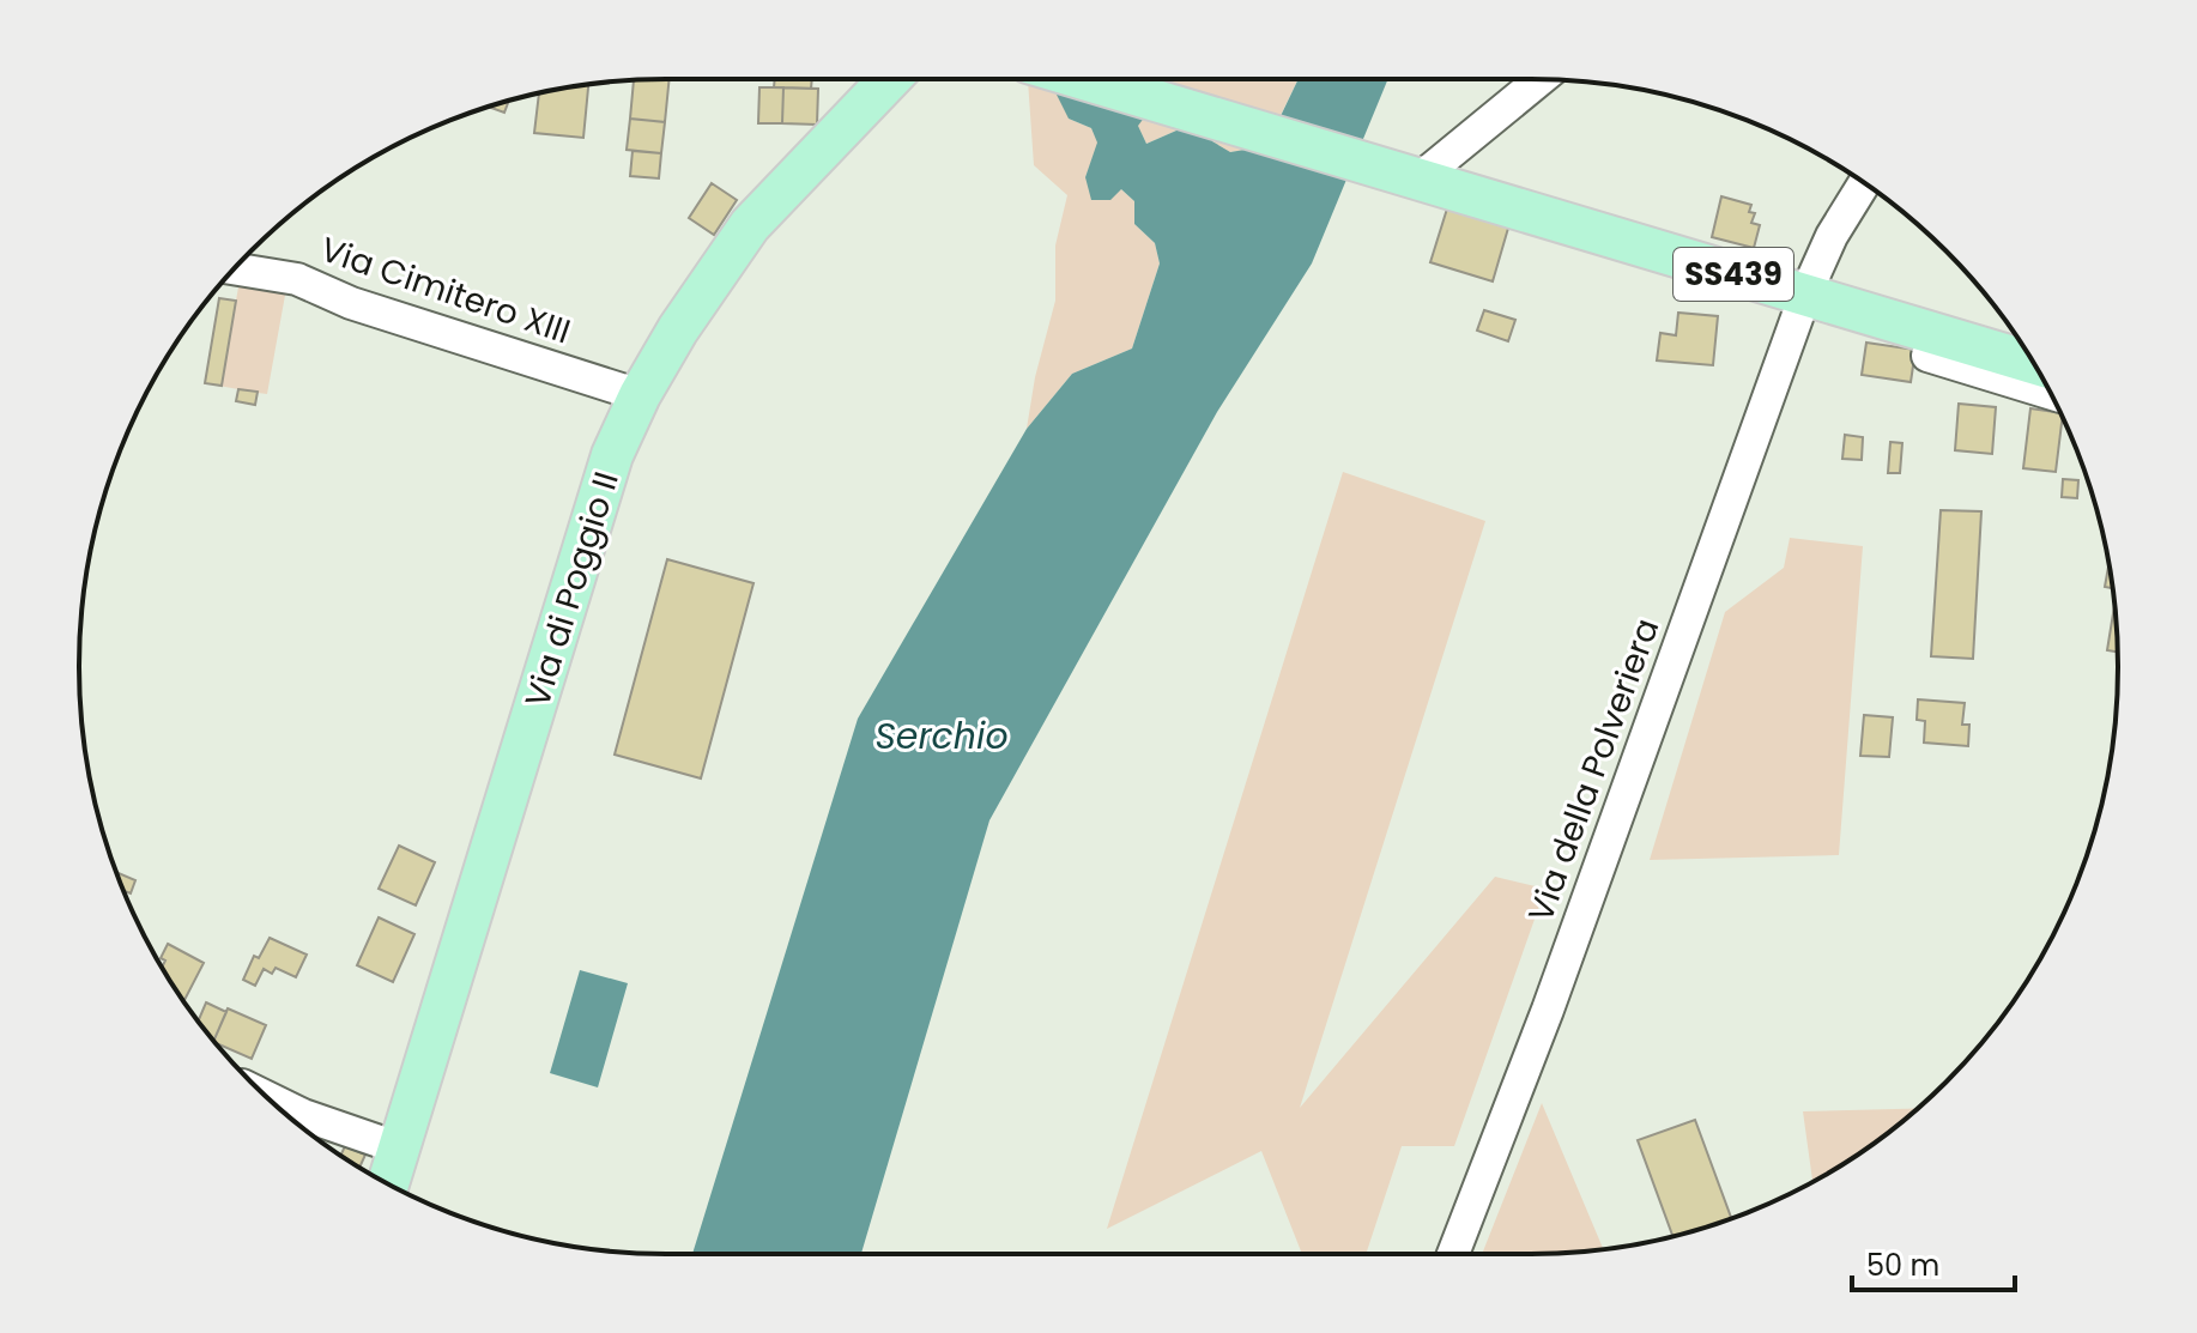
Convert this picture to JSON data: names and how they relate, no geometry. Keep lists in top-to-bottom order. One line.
{"streets":{"main road":["SS439","Via di Poggio II"],"street":["Via Cimitero XIII","Via della Polveriera"]},"crossings":[["SS439","Via della Polveriera"],["Via Cimitero XIII","Via di Poggio II"]],"water":["Serchio"],"scale_bar":"50 m"}
